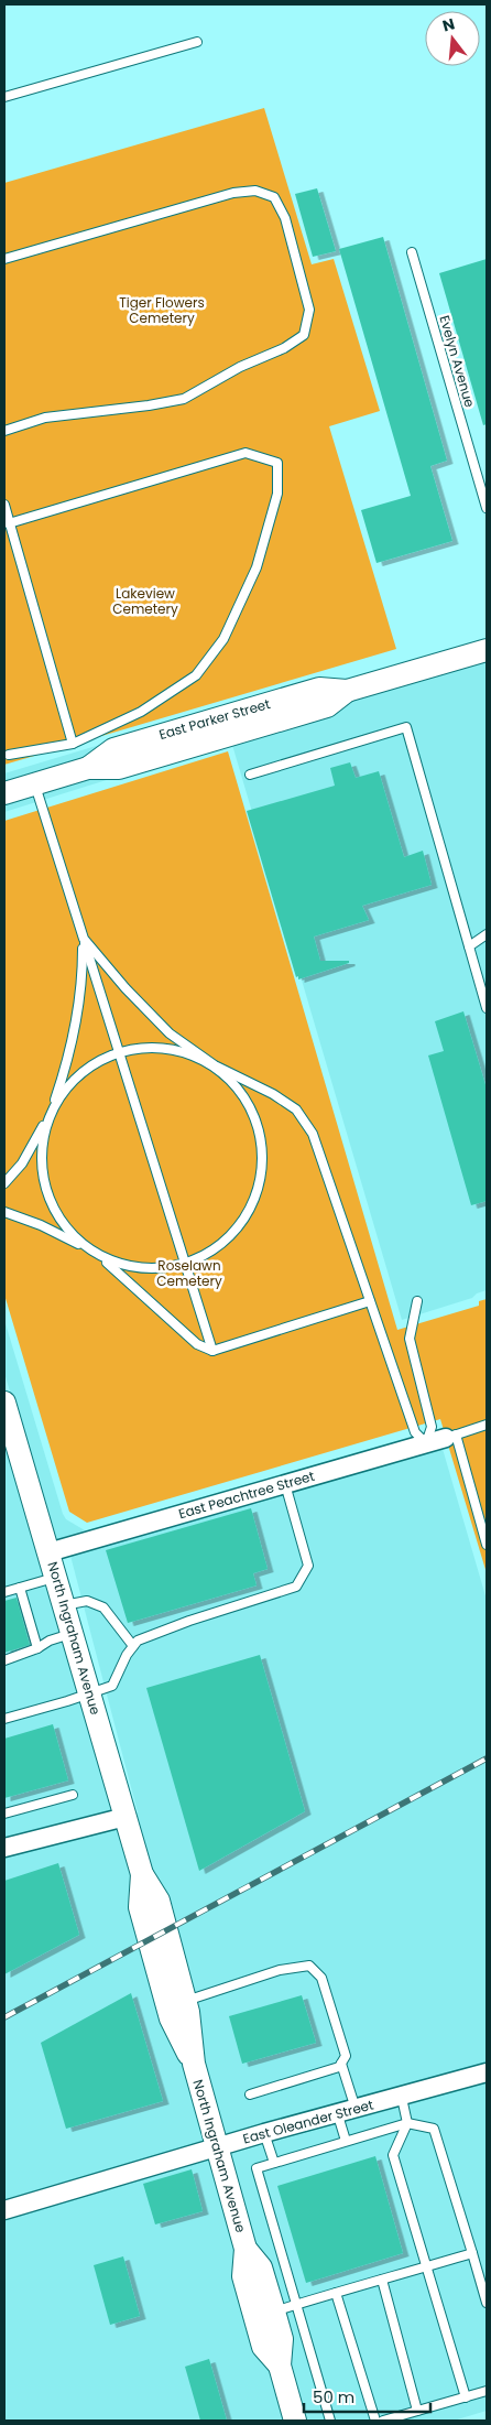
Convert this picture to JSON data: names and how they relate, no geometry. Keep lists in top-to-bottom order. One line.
{"streets":{"street":["East Parker Street","East Peachtree Street","North Ingraham Avenue","East Oleander Street"],"lane":["Evelyn Avenue"]},"crossings":[["East Peachtree Street","North Ingraham Avenue"],["North Ingraham Avenue","East Oleander Street"]],"parks":["Tiger Flowers Cemetery","Lakeview Cemetery","Roselawn Cemetery"],"scale_bar":"50 m","north":"top"}
